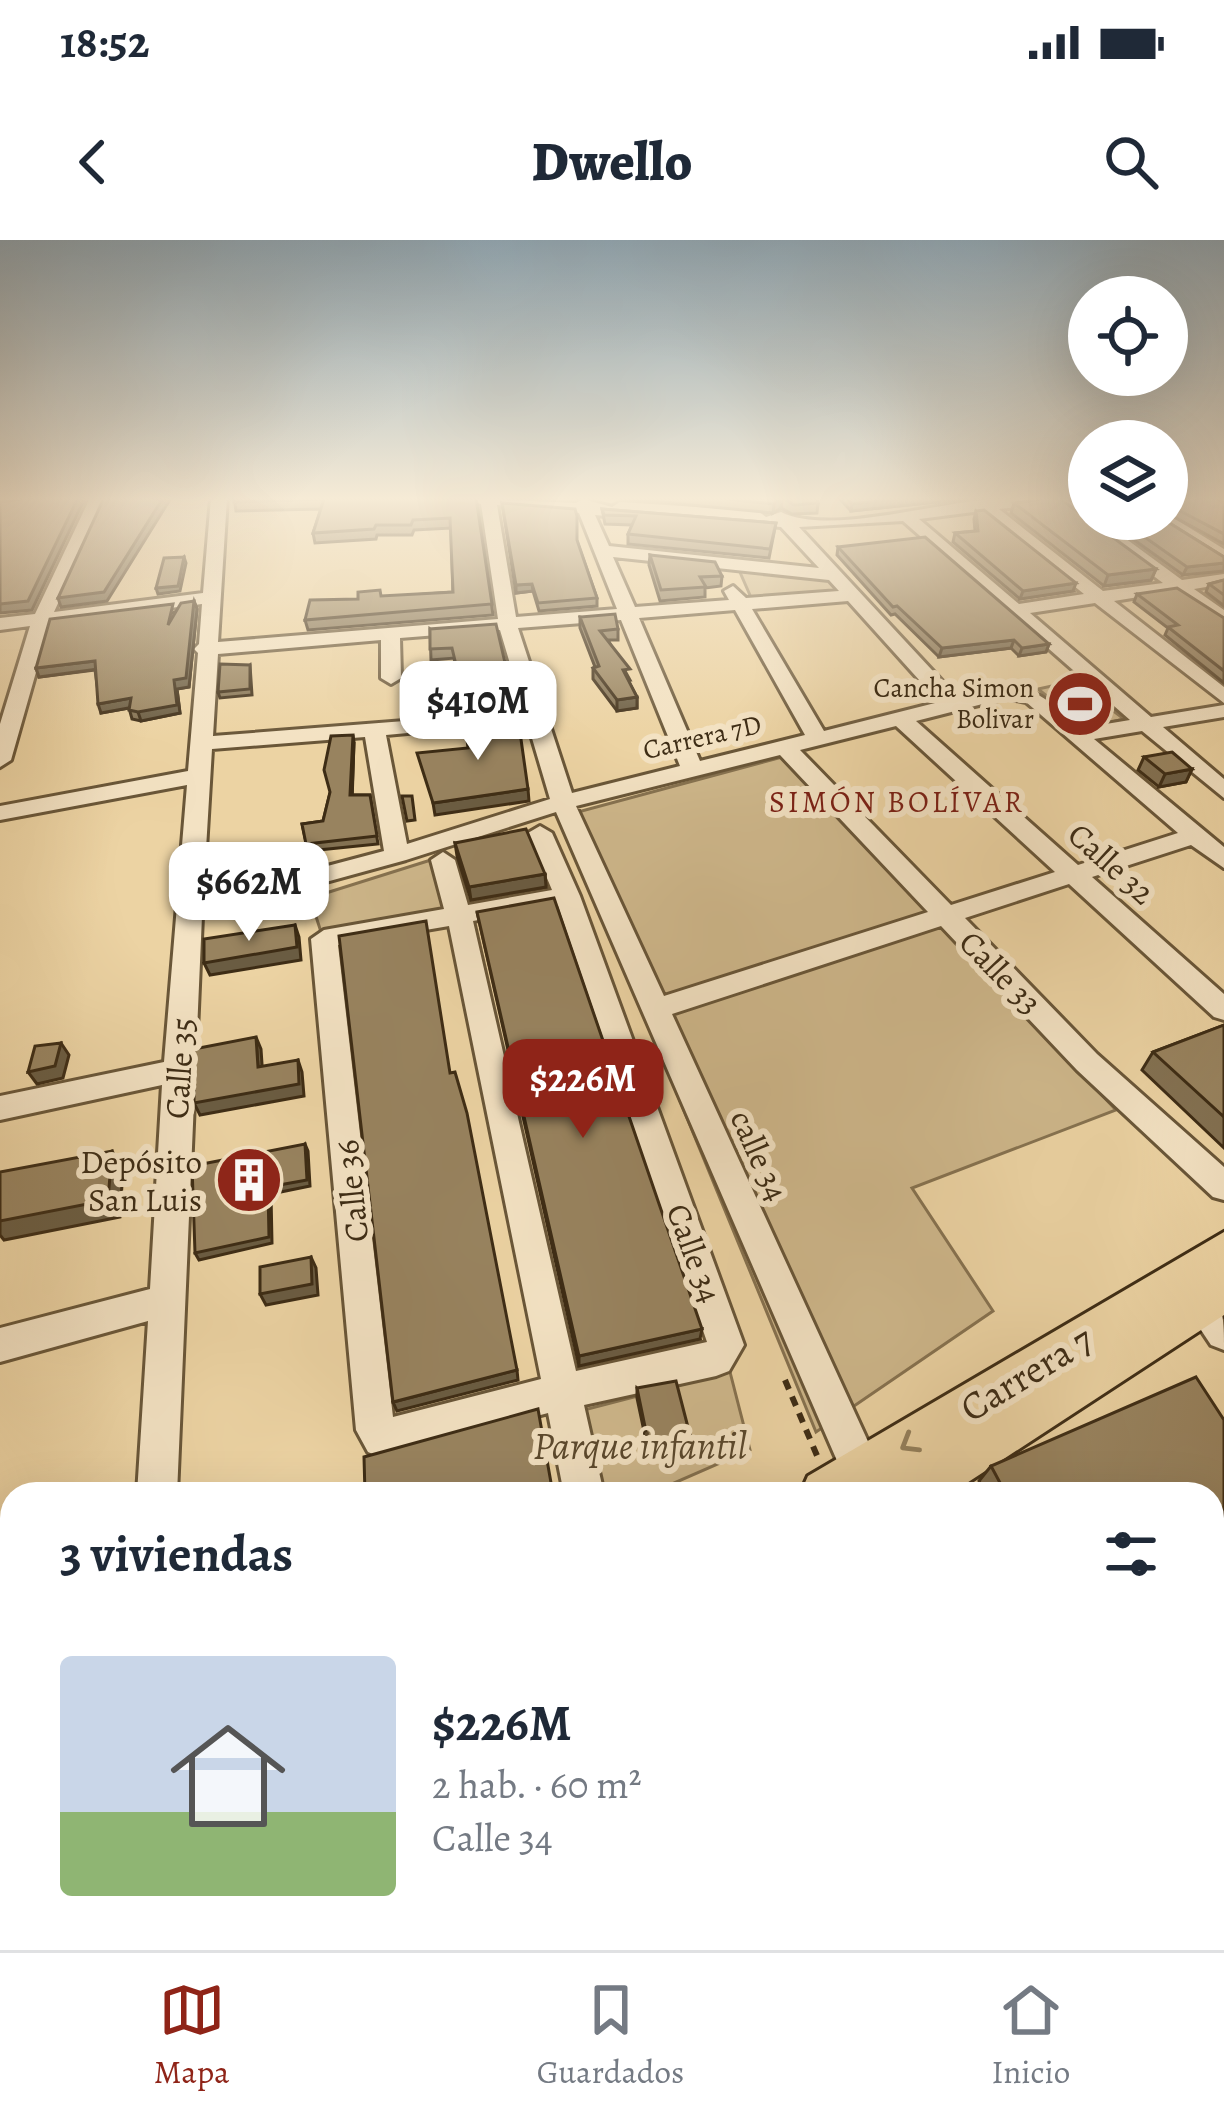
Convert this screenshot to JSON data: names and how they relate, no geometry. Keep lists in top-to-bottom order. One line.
{"streets":{"main road":["Carrera 7"],"street":["Carrera 7D","Calle 32","Calle 33","Calle 35","calle 34","Calle 36","Calle 34"]},"crossings":[["Carrera 7D","Calle 32"],["Carrera 7D","Calle 33"],["Carrera 7D","Calle 35"],["Carrera 7D","calle 34"],["Calle 36","Calle 34"]],"districts":["SIMÓN BOLÍVAR"],"parks":["Parque infantil"],"places":{"sports":["Cancha Simon Bolivar"],"building":["Depósito San Luis"]},"page":{"status":"18:52","header":"Dwello","price":["$410M","$662M","$226M"],"heading":"3 viviendas","list":[{"name":"$226M","note":"2 hab. · 60 m² · Calle 34"}],"tabs":["Mapa","Guardados","Inicio"]}}
